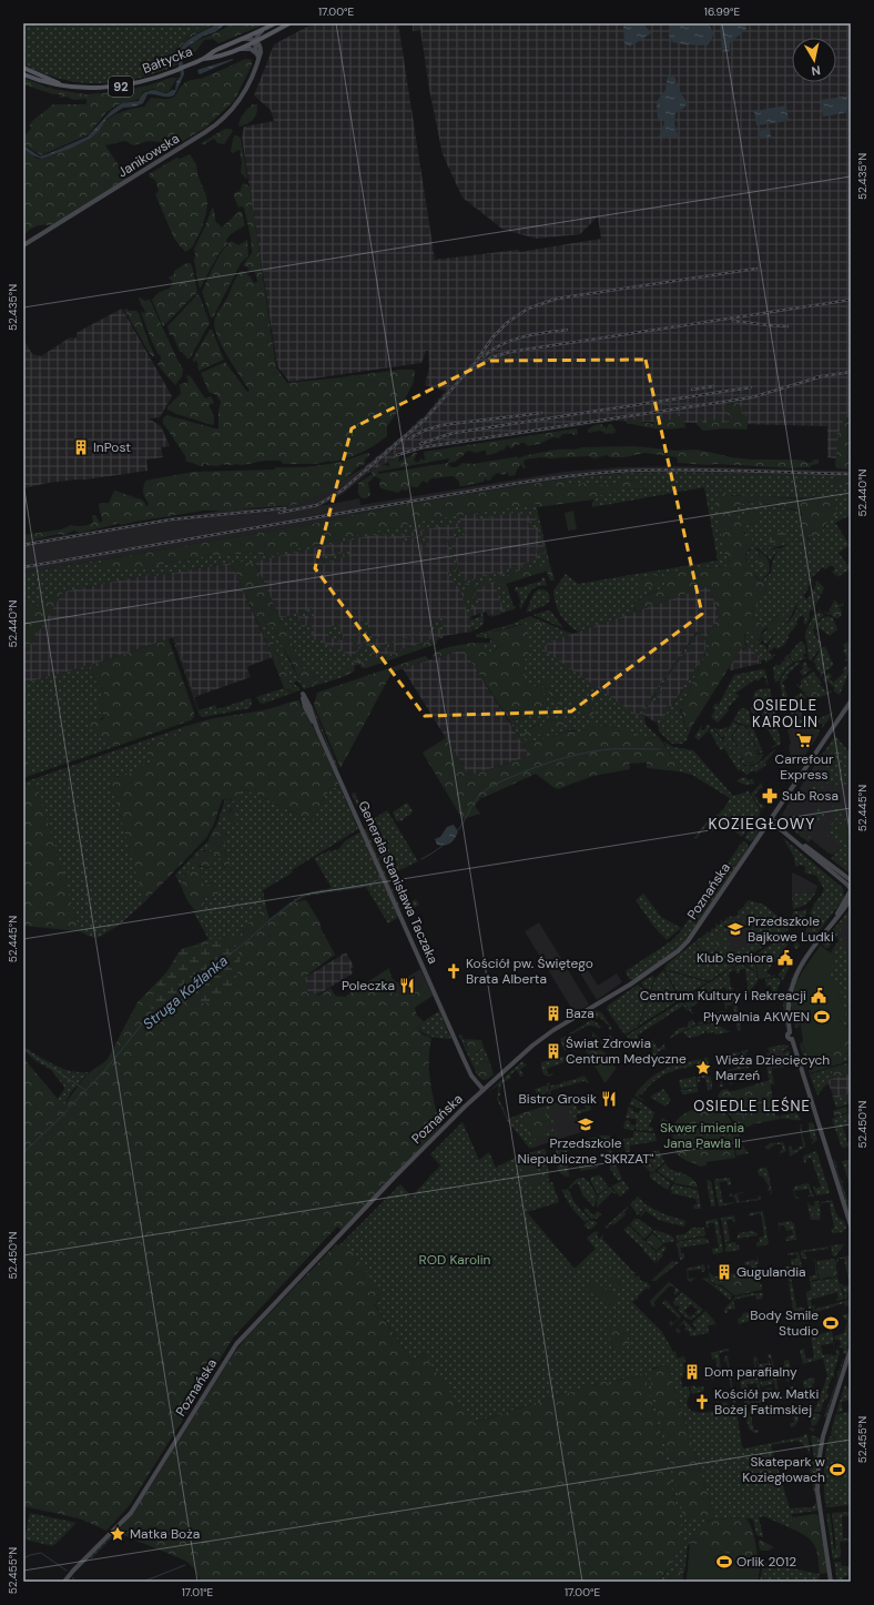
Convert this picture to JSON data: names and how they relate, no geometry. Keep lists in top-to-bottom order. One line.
{"streets":{"main road":["Bałtycka","92"],"street":["Janikowska","Generała Stanisława Taczaka","Poznańska"]},"crossings":[["Bałtycka","Janikowska"],["Generała Stanisława Taczaka","Poznańska"]],"districts":["OSIEDLE KAROLIN","KOZIEGŁOWY","OSIEDLE LEŚNE"],"water":["Struga Koźlanka"],"parks":["Skwer imienia Jana Pawła II","ROD Karolin"],"places":{"building":["InPost","Baza","Świat Zdrowia Centrum Medyczne","Gugulandia","Dom parafialny"],"supermarket":["Carrefour Express"],"pharmacy":["Sub Rosa"],"school or university":["Przedszkole Bajkowe Ludki","Przedszkole Niepubliczne \"SKRZAT\""],"public building":["Klub Seniora","Centrum Kultury i Rekreacji"],"church":["Kościół pw. Świętego Brata Alberta","Kościół pw. Matki Bożej Fatimskiej"],"restaurant":["Poleczka","Bistro Grosik"],"sports":["Pływalnia AKWEN","Body Smile Studio","Skatepark w Koziegłowach","Orlik 2012"],"place":["Wieża Dziecięcych Marzeń","Matka Boża"]},"north":"bottom","coordinates":["17.00°E","16.99°E","52.435°N","52.440°N","52.445°N","52.450°N","52.455°N","17.01°E"]}
